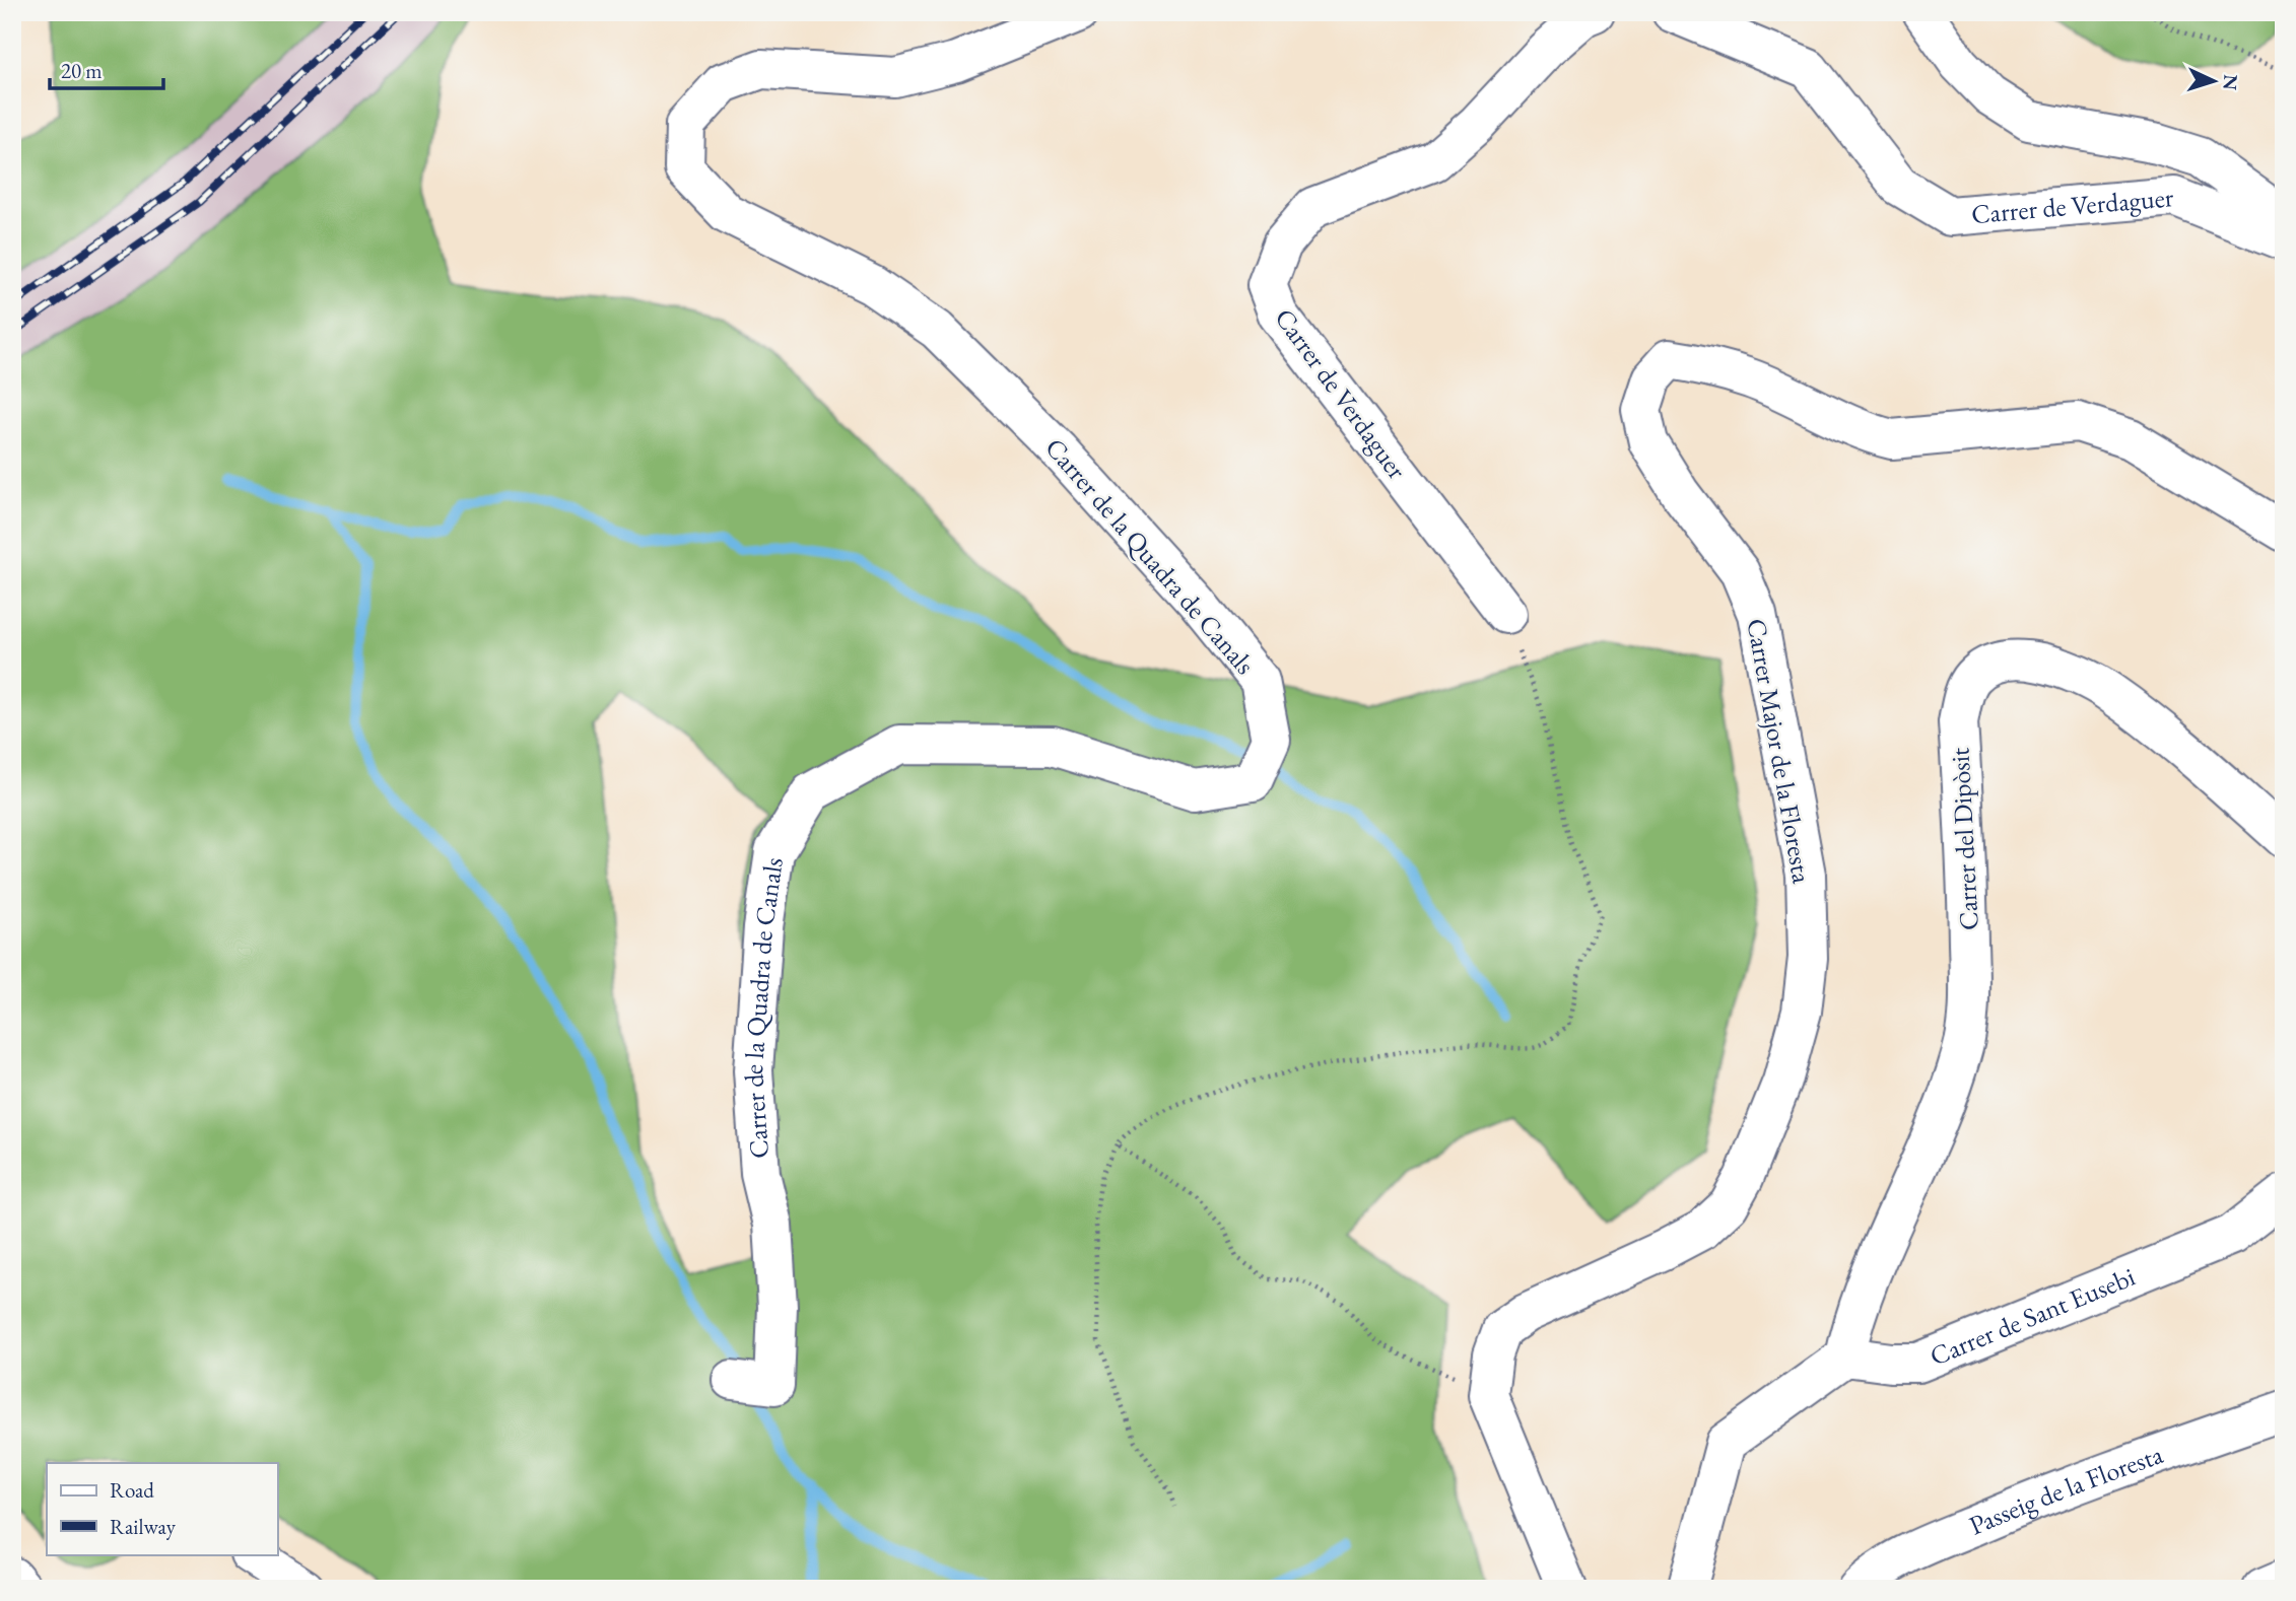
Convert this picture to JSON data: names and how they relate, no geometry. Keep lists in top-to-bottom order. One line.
{"streets":{"street":["Carrer de Verdaguer","Carrer de la Quadra de Canals","Carrer Major de la Floresta","Carrer del Dipòsit","Carrer de Sant Eusebi","Passeig de la Floresta"]},"crossings":[["Carrer del Dipòsit","Carrer de Sant Eusebi"]],"legend":["Road","Railway"],"scale_bar":"20 m","north":"right"}
